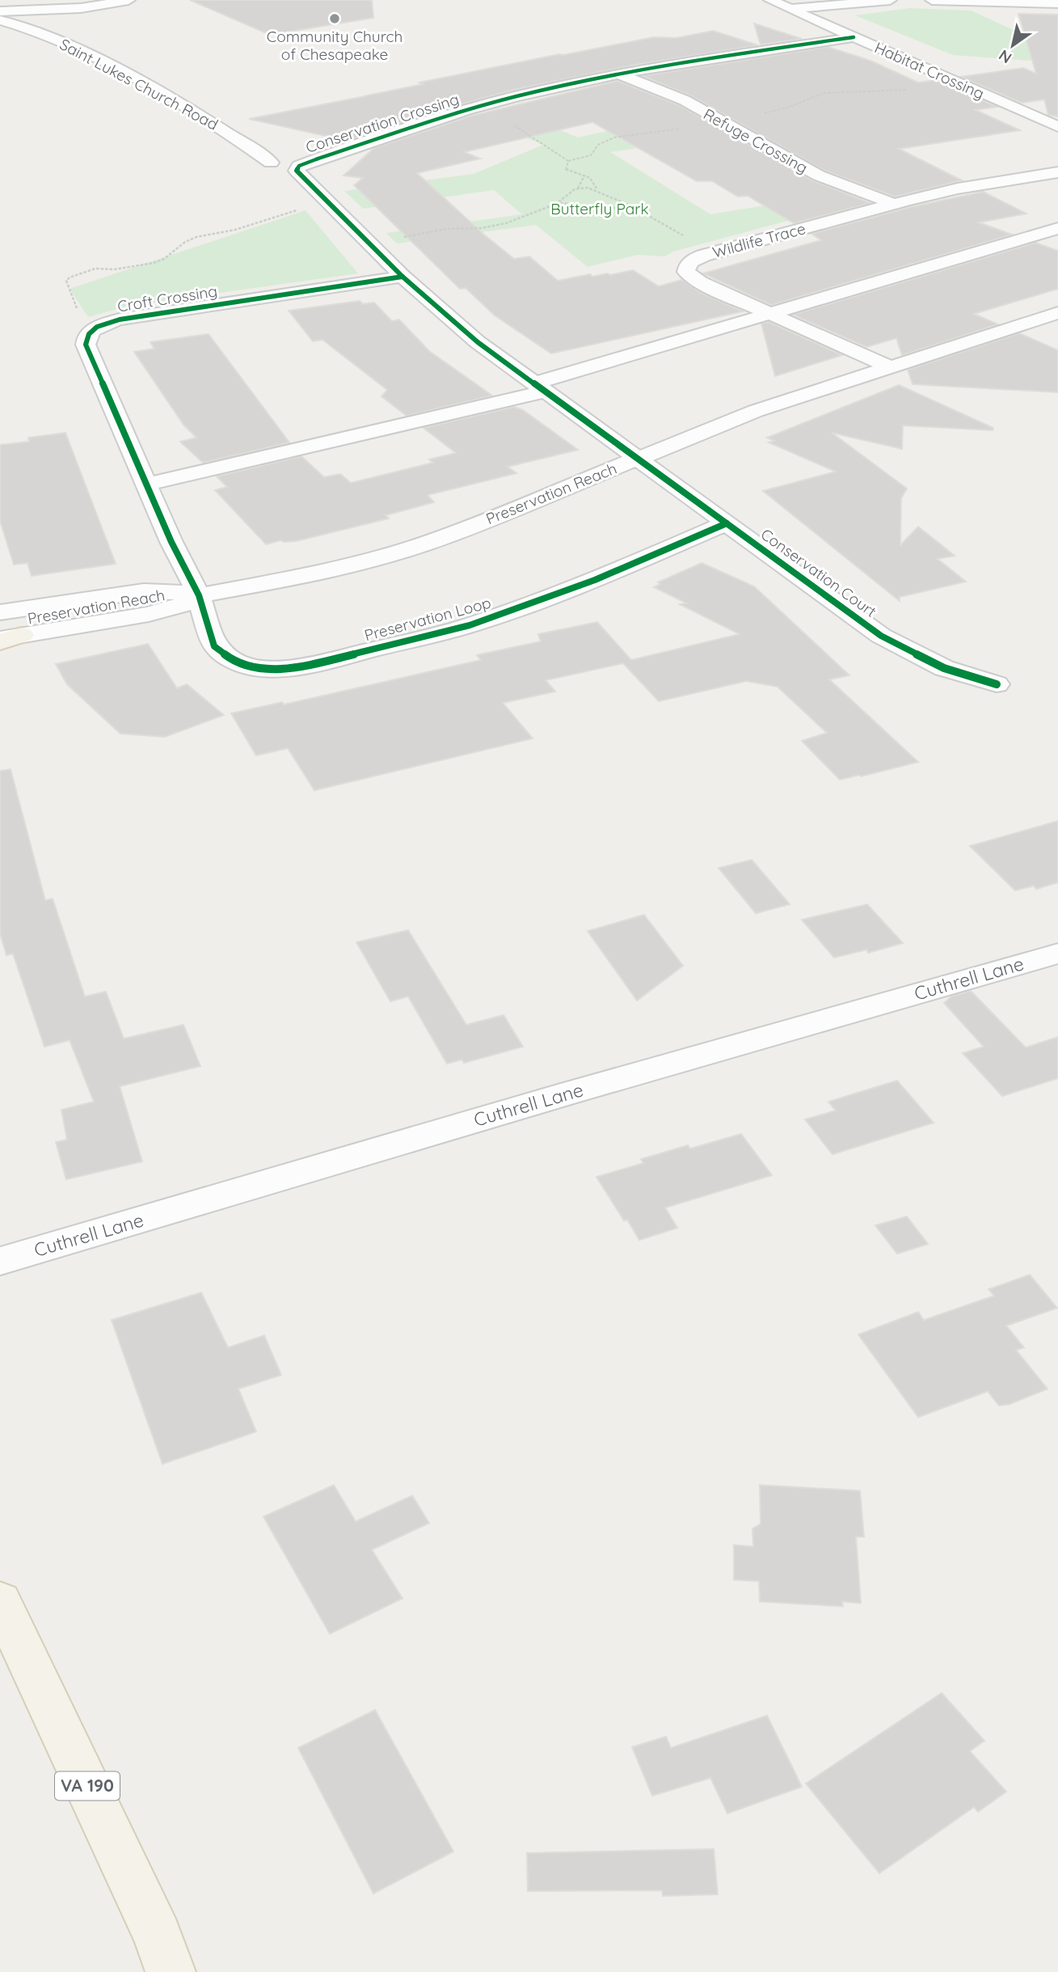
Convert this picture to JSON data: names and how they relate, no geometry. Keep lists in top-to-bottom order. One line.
{"streets":{"main road":["VA 190"],"street":["Habitat Crossing","Saint Lukes Church Road","Conservation Crossing","Refuge Crossing","Wildlife Trace","Croft Crossing","Preservation Reach","Conservation Court","Preservation Loop","Cuthrell Lane"]},"crossings":[["Habitat Crossing","Conservation Crossing"],["Saint Lukes Church Road","Conservation Crossing"],["Conservation Crossing","Refuge Crossing"],["Conservation Crossing","Croft Crossing"],["Conservation Crossing","Preservation Reach"],["Conservation Crossing","Conservation Court"],["Refuge Crossing","Wildlife Trace"],["Wildlife Trace","Preservation Reach"],["Croft Crossing","Preservation Reach"],["Croft Crossing","Preservation Loop"],["Preservation Reach","Conservation Court"],["Preservation Reach","Preservation Loop"],["Conservation Court","Preservation Loop"]],"parks":["Butterfly Park"],"places":["Community Church of Chesapeake"],"north":"bottom left"}
